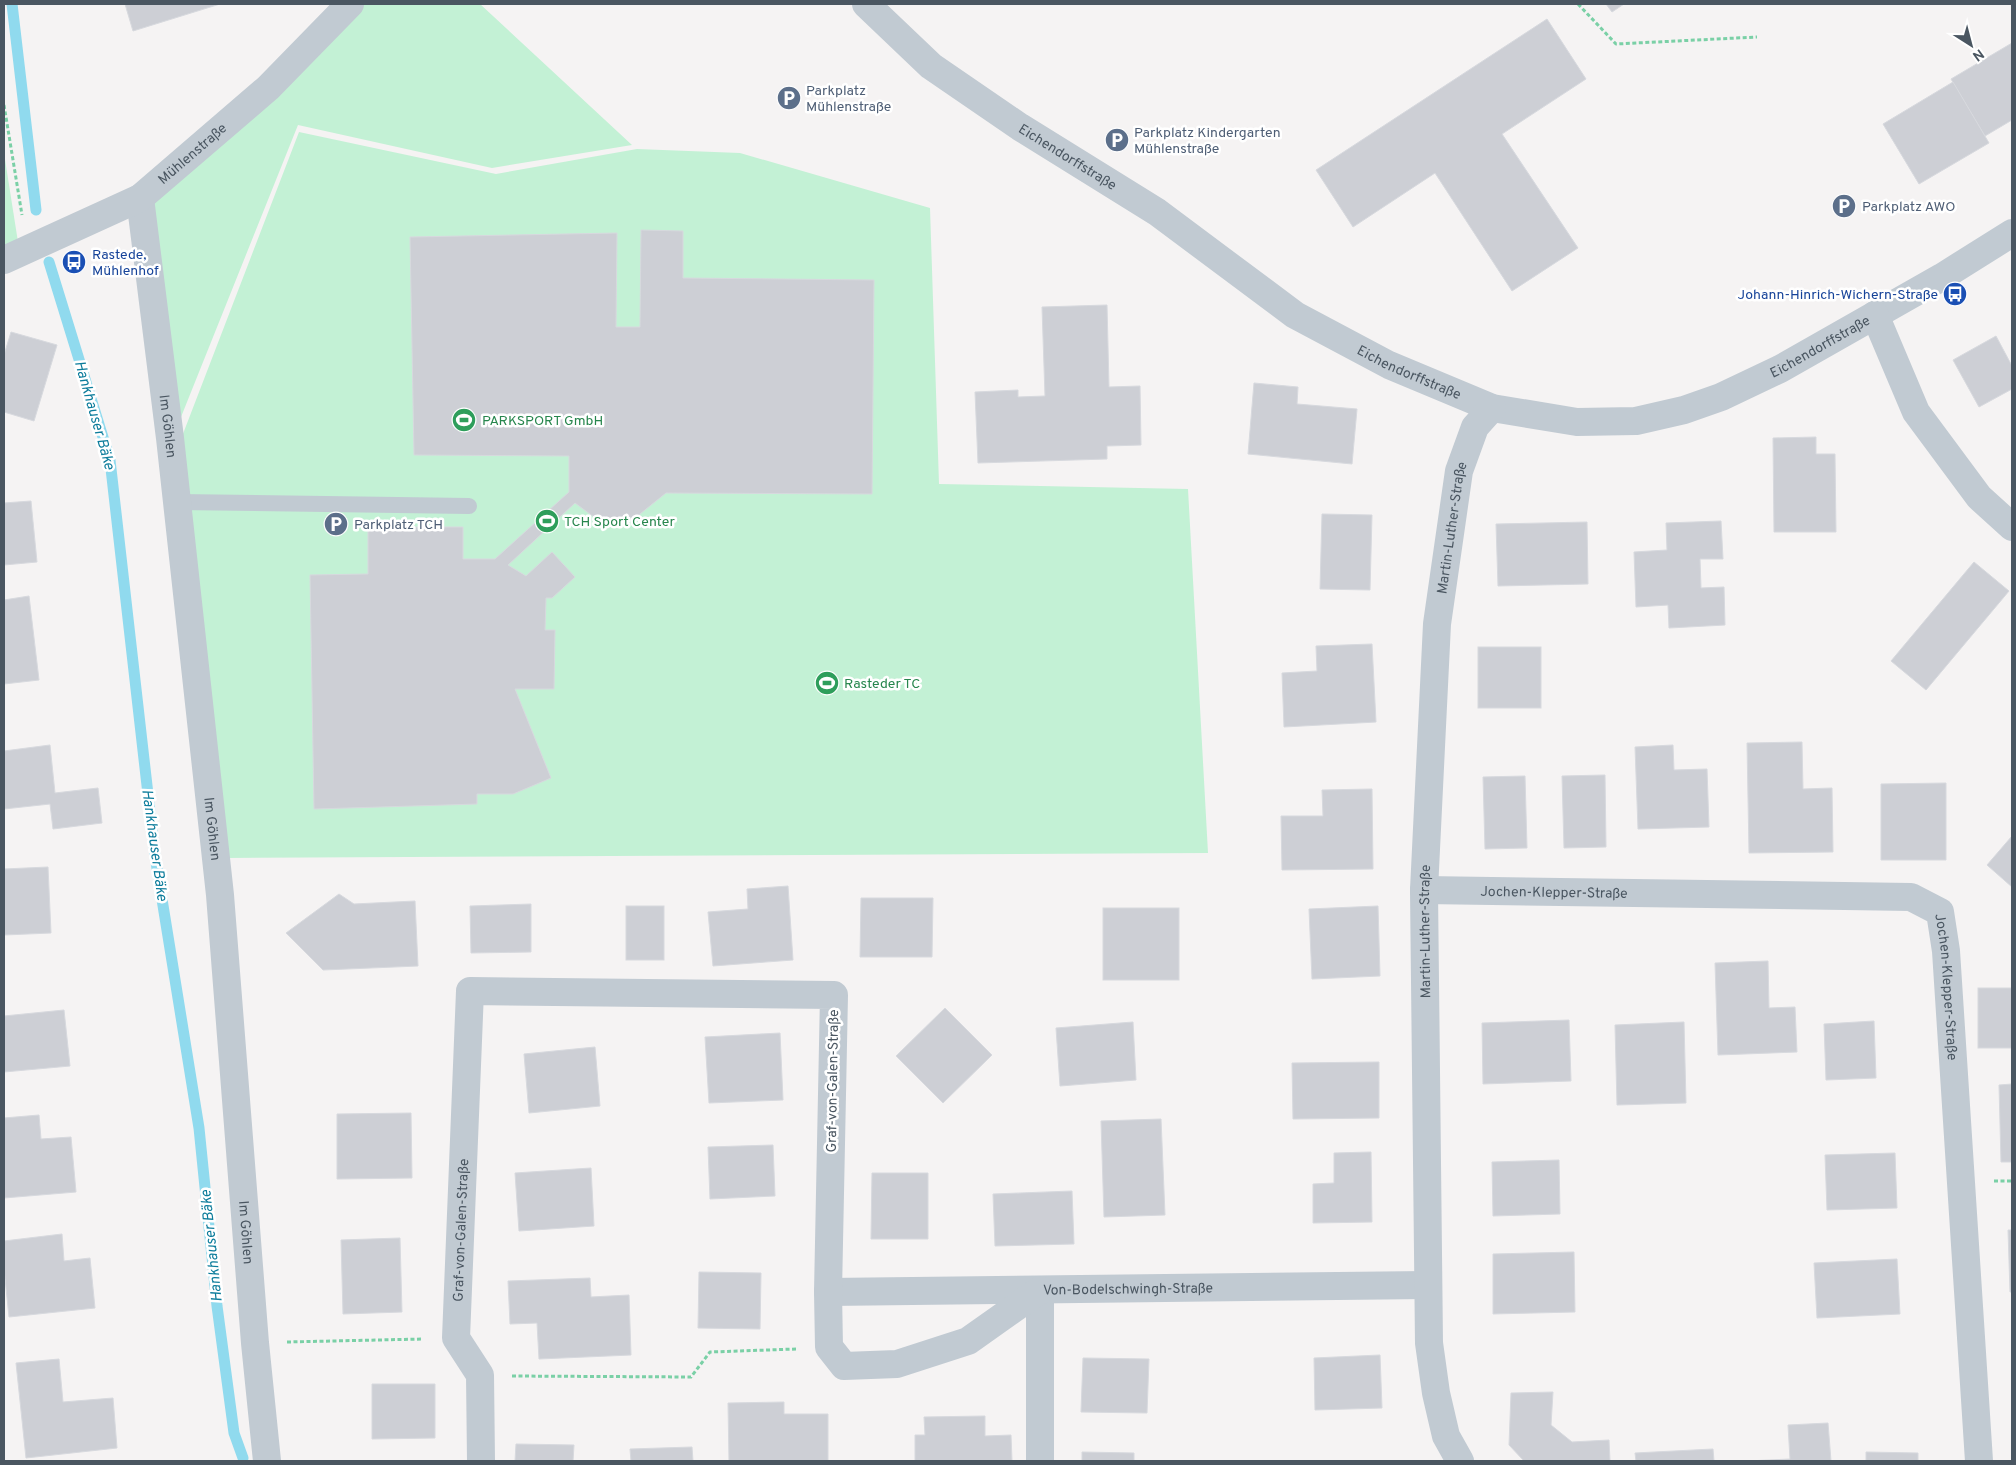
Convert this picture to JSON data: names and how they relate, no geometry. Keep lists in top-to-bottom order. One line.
{"streets":{"street":["Mühlenstraße","Eichendorffstraße","Im Göhlen","Martin-Luther-Straße","Jochen-Klepper-Straße","Graf-von-Galen-Straße","Von-Bodelschwingh-Straße"]},"crossings":[["Mühlenstraße","Im Göhlen"],["Eichendorffstraße","Martin-Luther-Straße"],["Martin-Luther-Straße","Jochen-Klepper-Straße"],["Martin-Luther-Straße","Von-Bodelschwingh-Straße"],["Graf-von-Galen-Straße","Von-Bodelschwingh-Straße"]],"water":["Hankhauser Bäke"],"places":{"parking":["Parkplatz Mühlenstraße","Parkplatz Kindergarten Mühlenstraße","Parkplatz AWO","Parkplatz TCH"],"bus stop":["Rastede, Mühlenhof","Johann-Hinrich-Wichern-Straße"],"sports":["PARKSPORT GmbH","TCH Sport Center","Rasteder TC"]},"north":"bottom right"}
